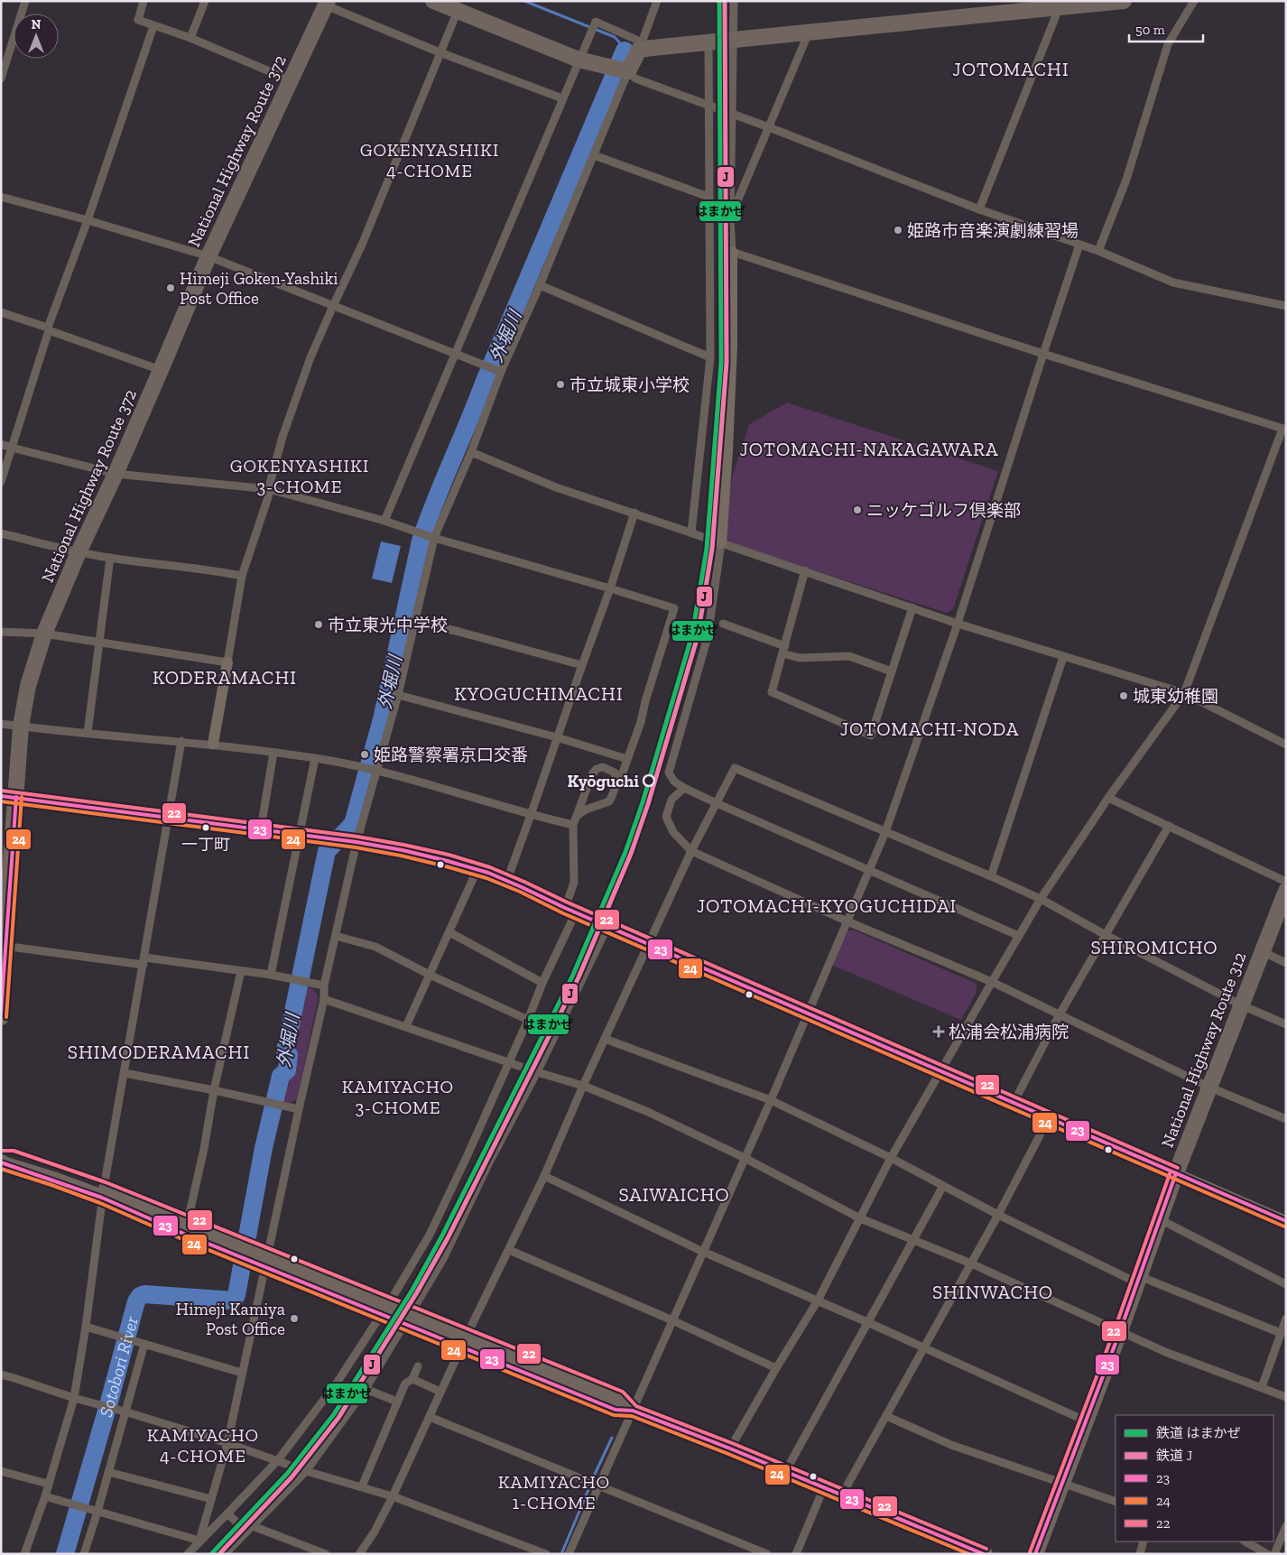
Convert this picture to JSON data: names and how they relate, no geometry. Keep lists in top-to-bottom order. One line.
{"streets":{"highway":["National Highway Route 372","National Highway Route 312"]},"districts":["JOTOMACHI","GOKENYASHIKI 4-CHOME","JOTOMACHI-NAKAGAWARA","GOKENYASHIKI 3-CHOME","KODERAMACHI","KYOGUCHIMACHI","JOTOMACHI-NODA","JOTOMACHI-KYOGUCHIDAI","SHIROMICHO","SHIMODERAMACHI","KAMIYACHO 3-CHOME","SAIWAICHO","SHINWACHO","KAMIYACHO 4-CHOME","KAMIYACHO 1-CHOME"],"water":["外堀川","Sotobori River"],"places":{"other":["姫路市音楽演劇練習場","Himeji Goken-Yashiki Post Office","市立城東小学校","ニッケゴルフ倶楽部","市立東光中学校","城東幼稚園","姫路警察署京口交番","Kyōguchi","一丁町","Himeji Kamiya Post Office"],"health":["松浦会松浦病院"]},"lines":["rail line はまかぜ","rail line J","transit line 22","transit line 23","transit line 24"],"legend":["鉄道 はまかぜ","鉄道 J","23","24","22"],"scale_bar":"50 m","north":"top"}
